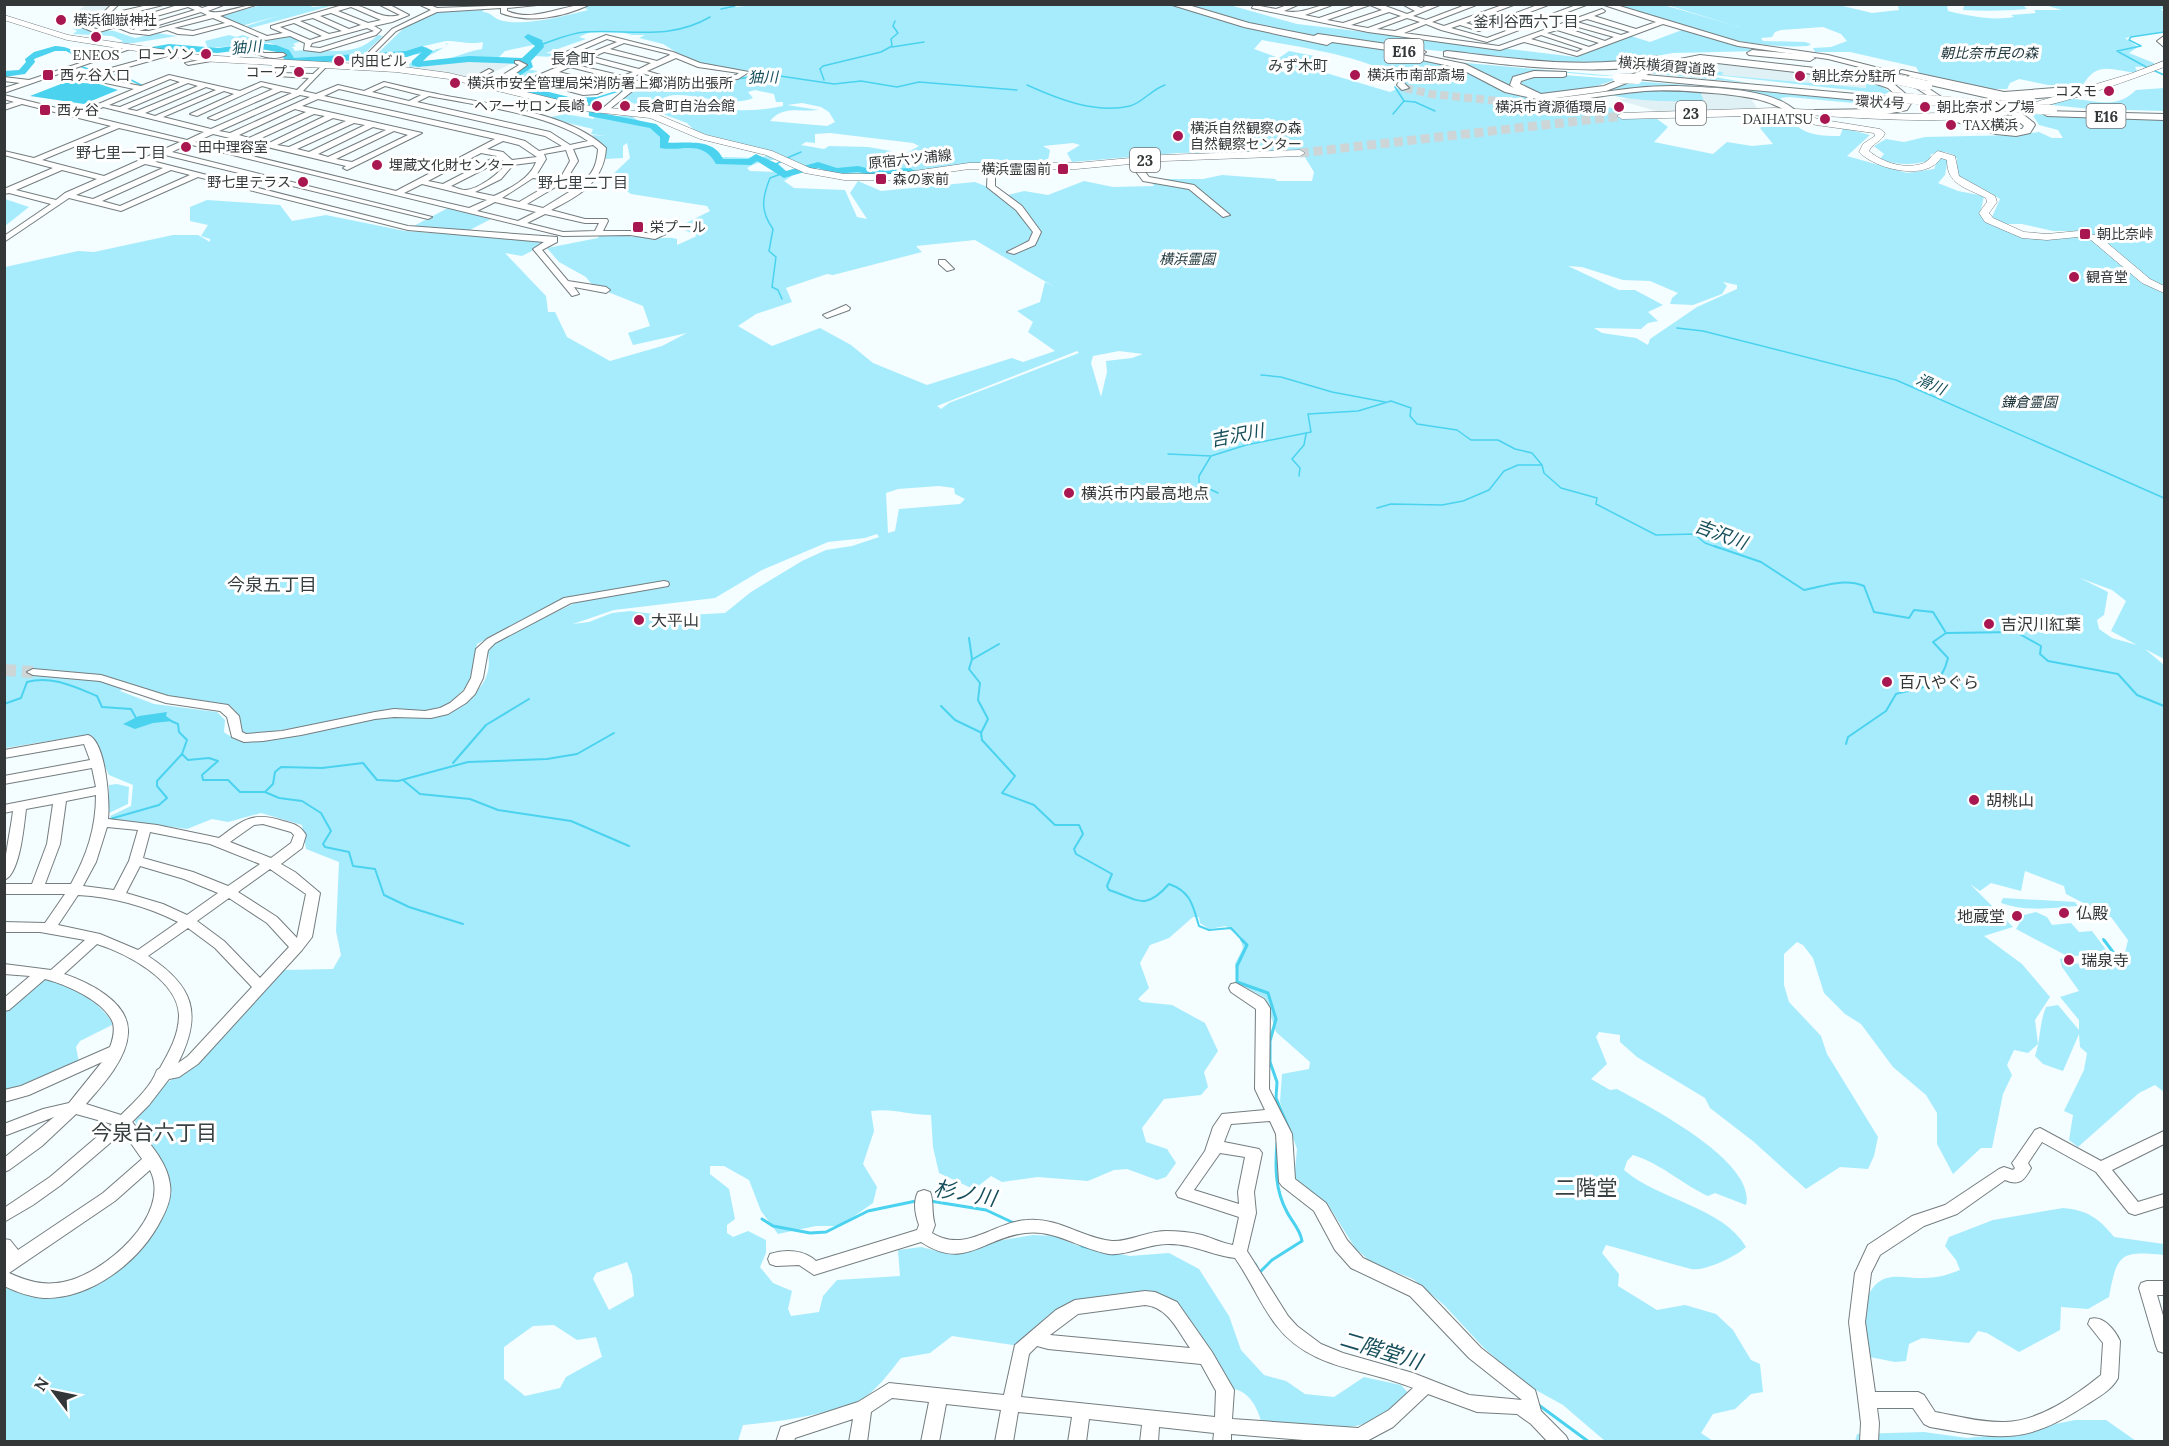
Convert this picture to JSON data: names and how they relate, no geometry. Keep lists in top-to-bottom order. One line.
{"streets":{"highway":["E16","横浜横須賀道路"],"main road":["環状4号","23","原宿六ツ浦線"]},"districts":["釜利谷西六丁目","長倉町","みず木町","野七里一丁目","野七里二丁目","今泉五丁目","今泉台六丁目","二階堂"],"water":["㹨川","滑川","吉沢川","杉ノ川","二階堂川"],"parks":["朝比奈市民の森","横浜霊園","鎌倉霊園"],"places":{"other":["横浜御嶽神社","ENEOS","ローソン","内田ビル","コープ","横浜市南部斎場","朝比奈分駐所","横浜市安全管理局栄消防署上郷消防出張所","コスモ","ヘアーサロン長崎","長倉町自治会館","横浜市資源循環局","朝比奈ポンプ場","DAIHATSU","TAX横浜","横浜自然観察の森 自然観察センター","田中理容室","埋蔵文化財センター","野七里テラス","観音堂","横浜市内最高地点","大平山","吉沢川紅葉","百八やぐら","胡桃山","仏殿","地蔵堂","瑞泉寺"],"transit":["西ヶ谷入口","西ヶ谷","横浜霊園前","森の家前","栄プール","朝比奈峠"]},"north":"top left"}
